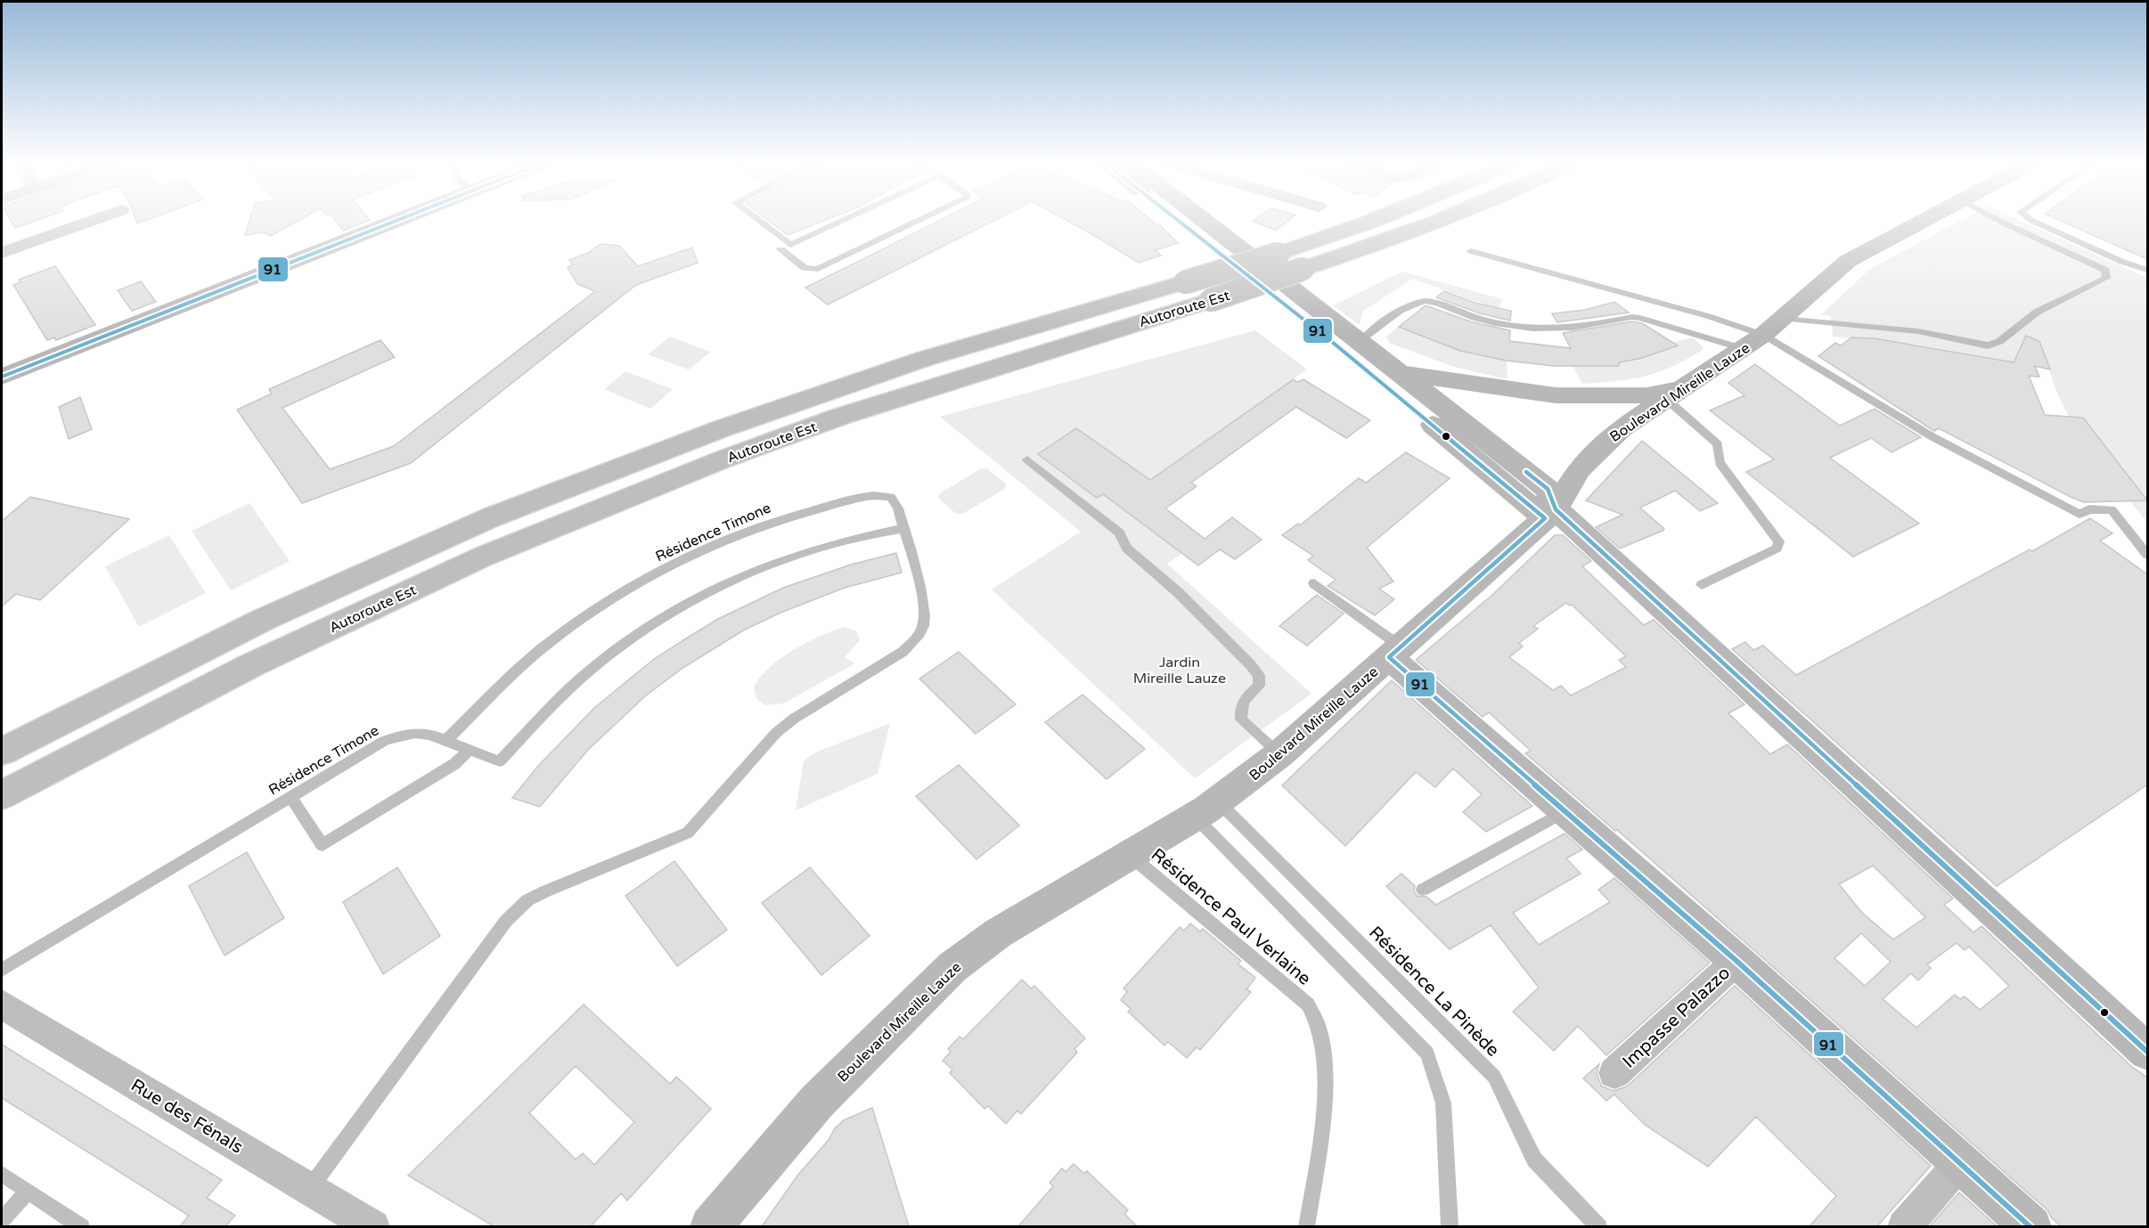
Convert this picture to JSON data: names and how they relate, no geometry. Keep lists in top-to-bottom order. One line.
{"streets":{"highway":["Autoroute Est"],"street":["Boulevard Mireille Lauze","Impasse Palazzo","Rue des Fénals"],"lane":["Résidence Timone","Résidence Paul Verlaine","Résidence La Pinède"]},"crossings":[["Boulevard Mireille Lauze","Résidence Paul Verlaine"],["Boulevard Mireille Lauze","Résidence La Pinède"],["Résidence Timone","Rue des Fénals"]],"parks":["Jardin Mireille Lauze"],"lines":["transit line 91"]}
